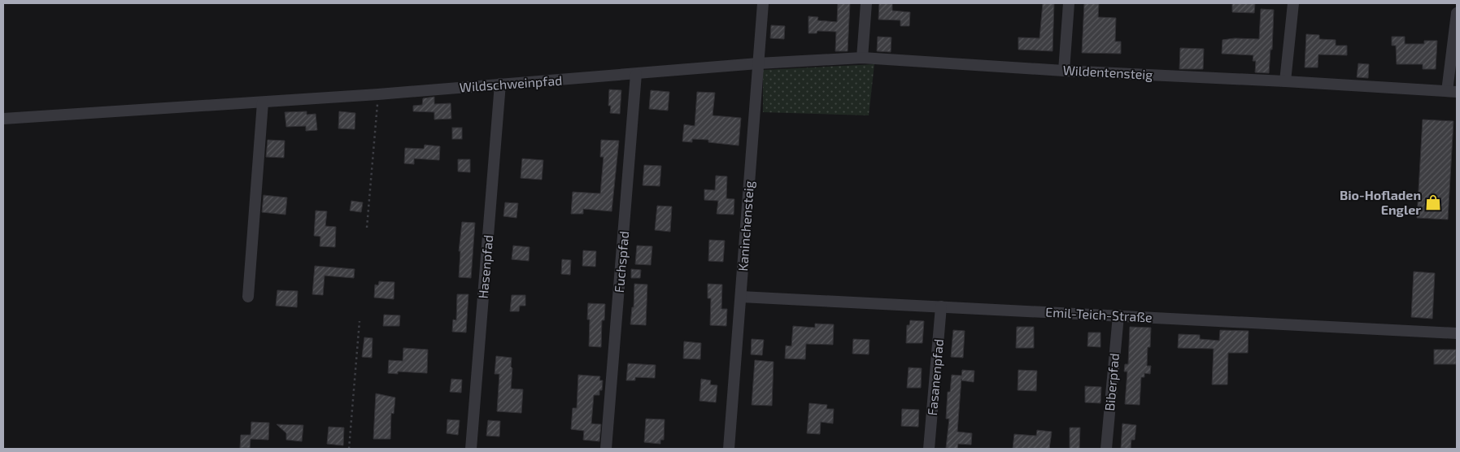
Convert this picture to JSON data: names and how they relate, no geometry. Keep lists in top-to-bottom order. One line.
{"streets":{"street":["Wildentensteig","Wildschweinpfad","Kaninchensteig","Fuchspfad","Hasenpfad","Emil-Teich-Straße","Fasanenpfad","Biberpfad"]},"crossings":[["Wildentensteig","Wildschweinpfad"],["Wildentensteig","Kaninchensteig"],["Wildschweinpfad","Kaninchensteig"],["Wildschweinpfad","Fuchspfad"],["Wildschweinpfad","Hasenpfad"],["Kaninchensteig","Emil-Teich-Straße"],["Emil-Teich-Straße","Fasanenpfad"],["Emil-Teich-Straße","Biberpfad"]],"places":{"shop":["Bio-Hofladen Engler"]}}
